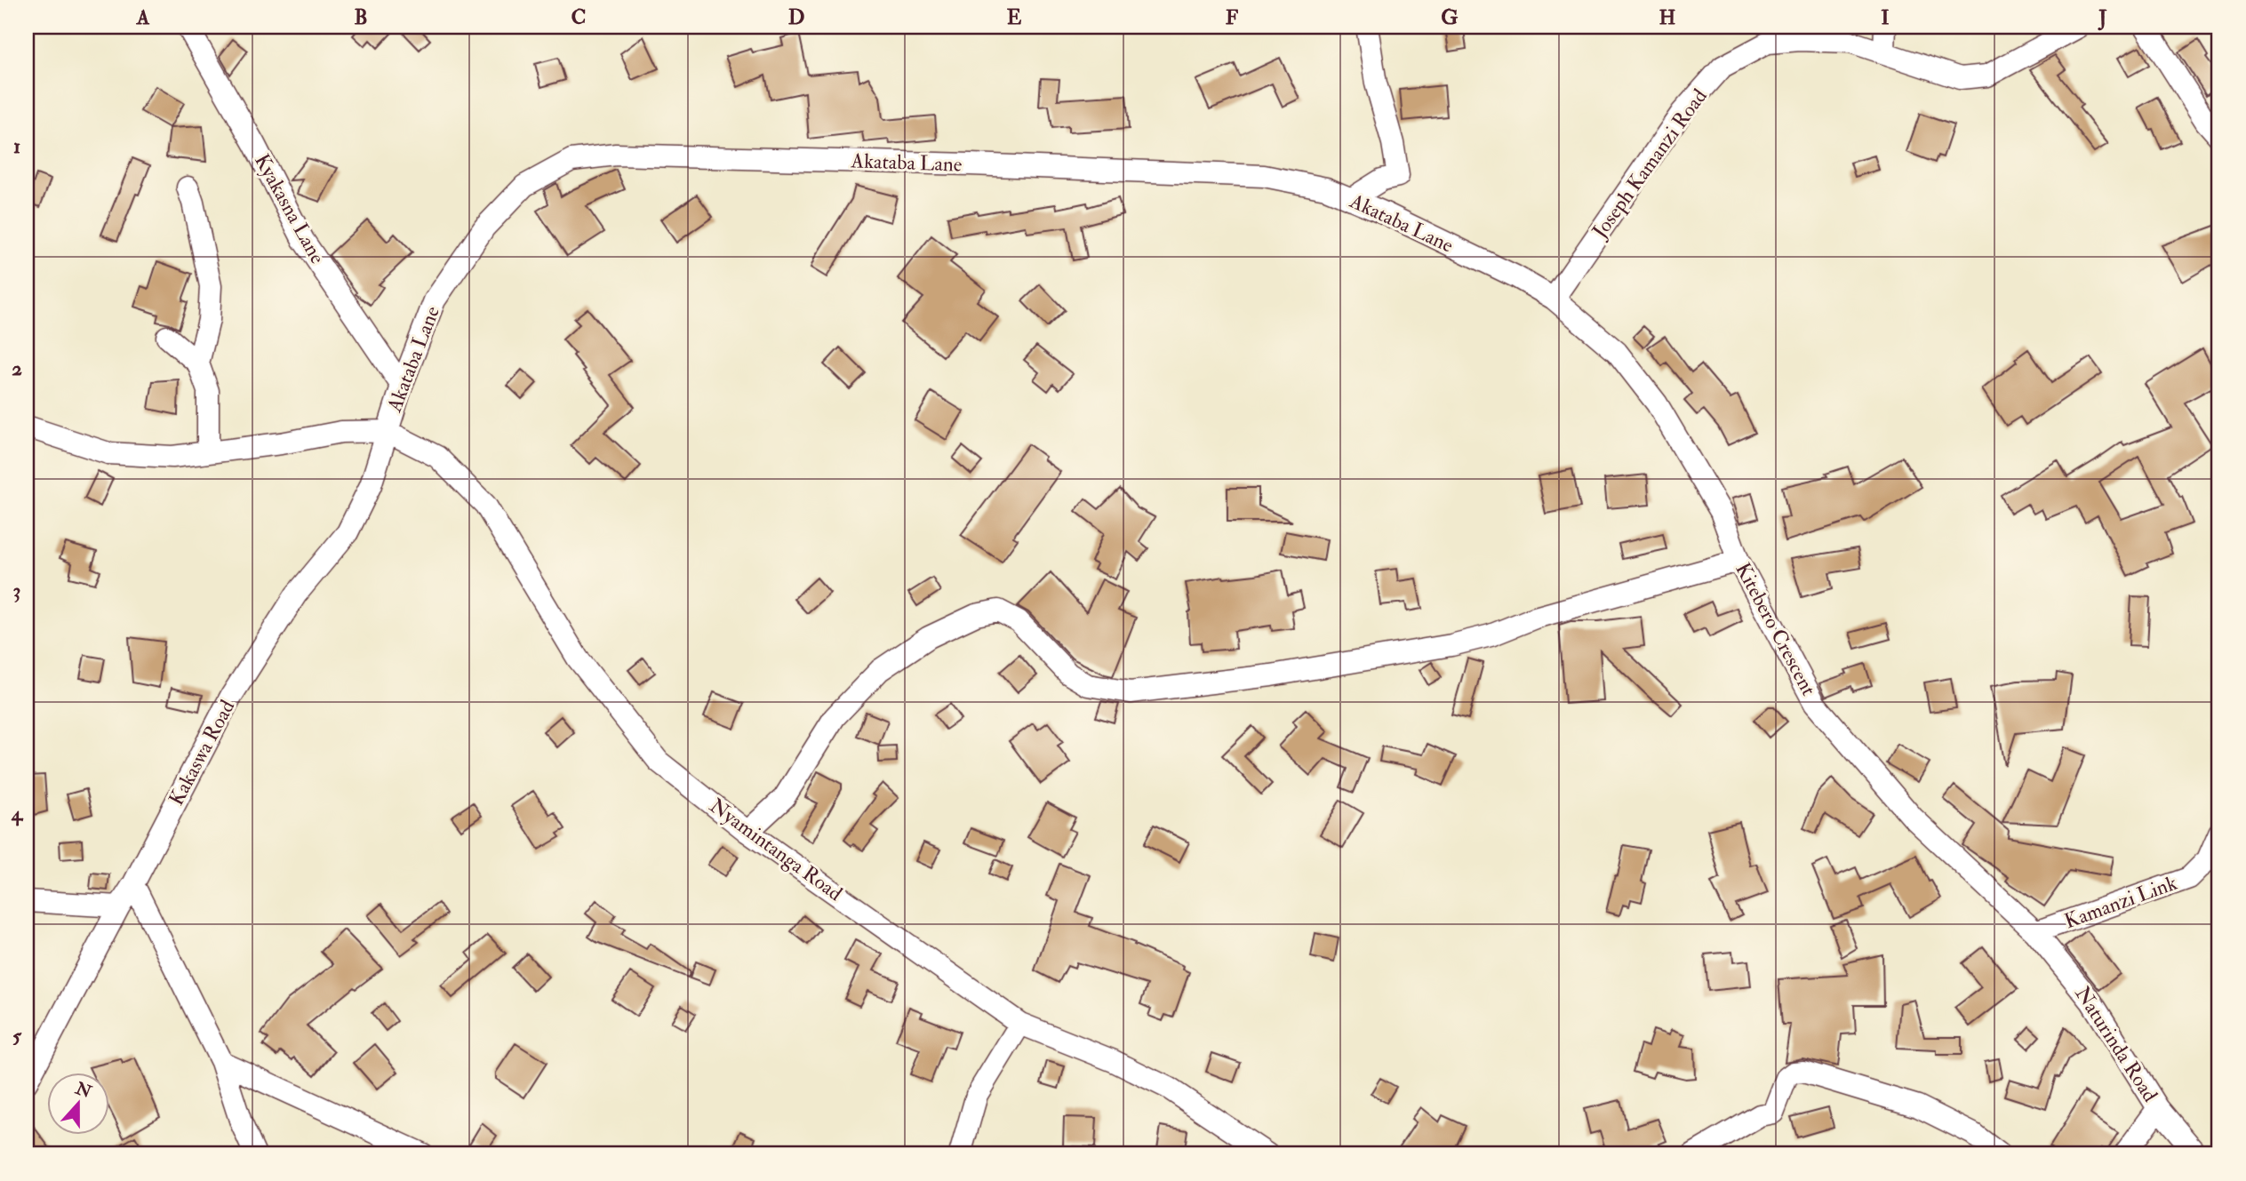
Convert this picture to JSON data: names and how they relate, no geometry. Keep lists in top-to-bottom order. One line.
{"streets":{"street":["Akataba Lane","Joseph Kamanzi Road","Kyakasna Lane","Kitebero Crescent","Kakaswa Road","Nyamintanga Road","Kamanzi Link","Naturinda Road"]},"crossings":[["Akataba Lane","Joseph Kamanzi Road"],["Akataba Lane","Kyakasna Lane"],["Akataba Lane","Kitebero Crescent"],["Akataba Lane","Kakaswa Road"],["Akataba Lane","Nyamintanga Road"],["Joseph Kamanzi Road","Kitebero Crescent"],["Kitebero Crescent","Kamanzi Link"],["Kitebero Crescent","Naturinda Road"],["Kakaswa Road","Nyamintanga Road"],["Kamanzi Link","Naturinda Road"]],"north":"top","grid":{"columns":["A","B","C","D","E","F","G","H","I","J"],"rows":["1","2","3","4","5"]}}
